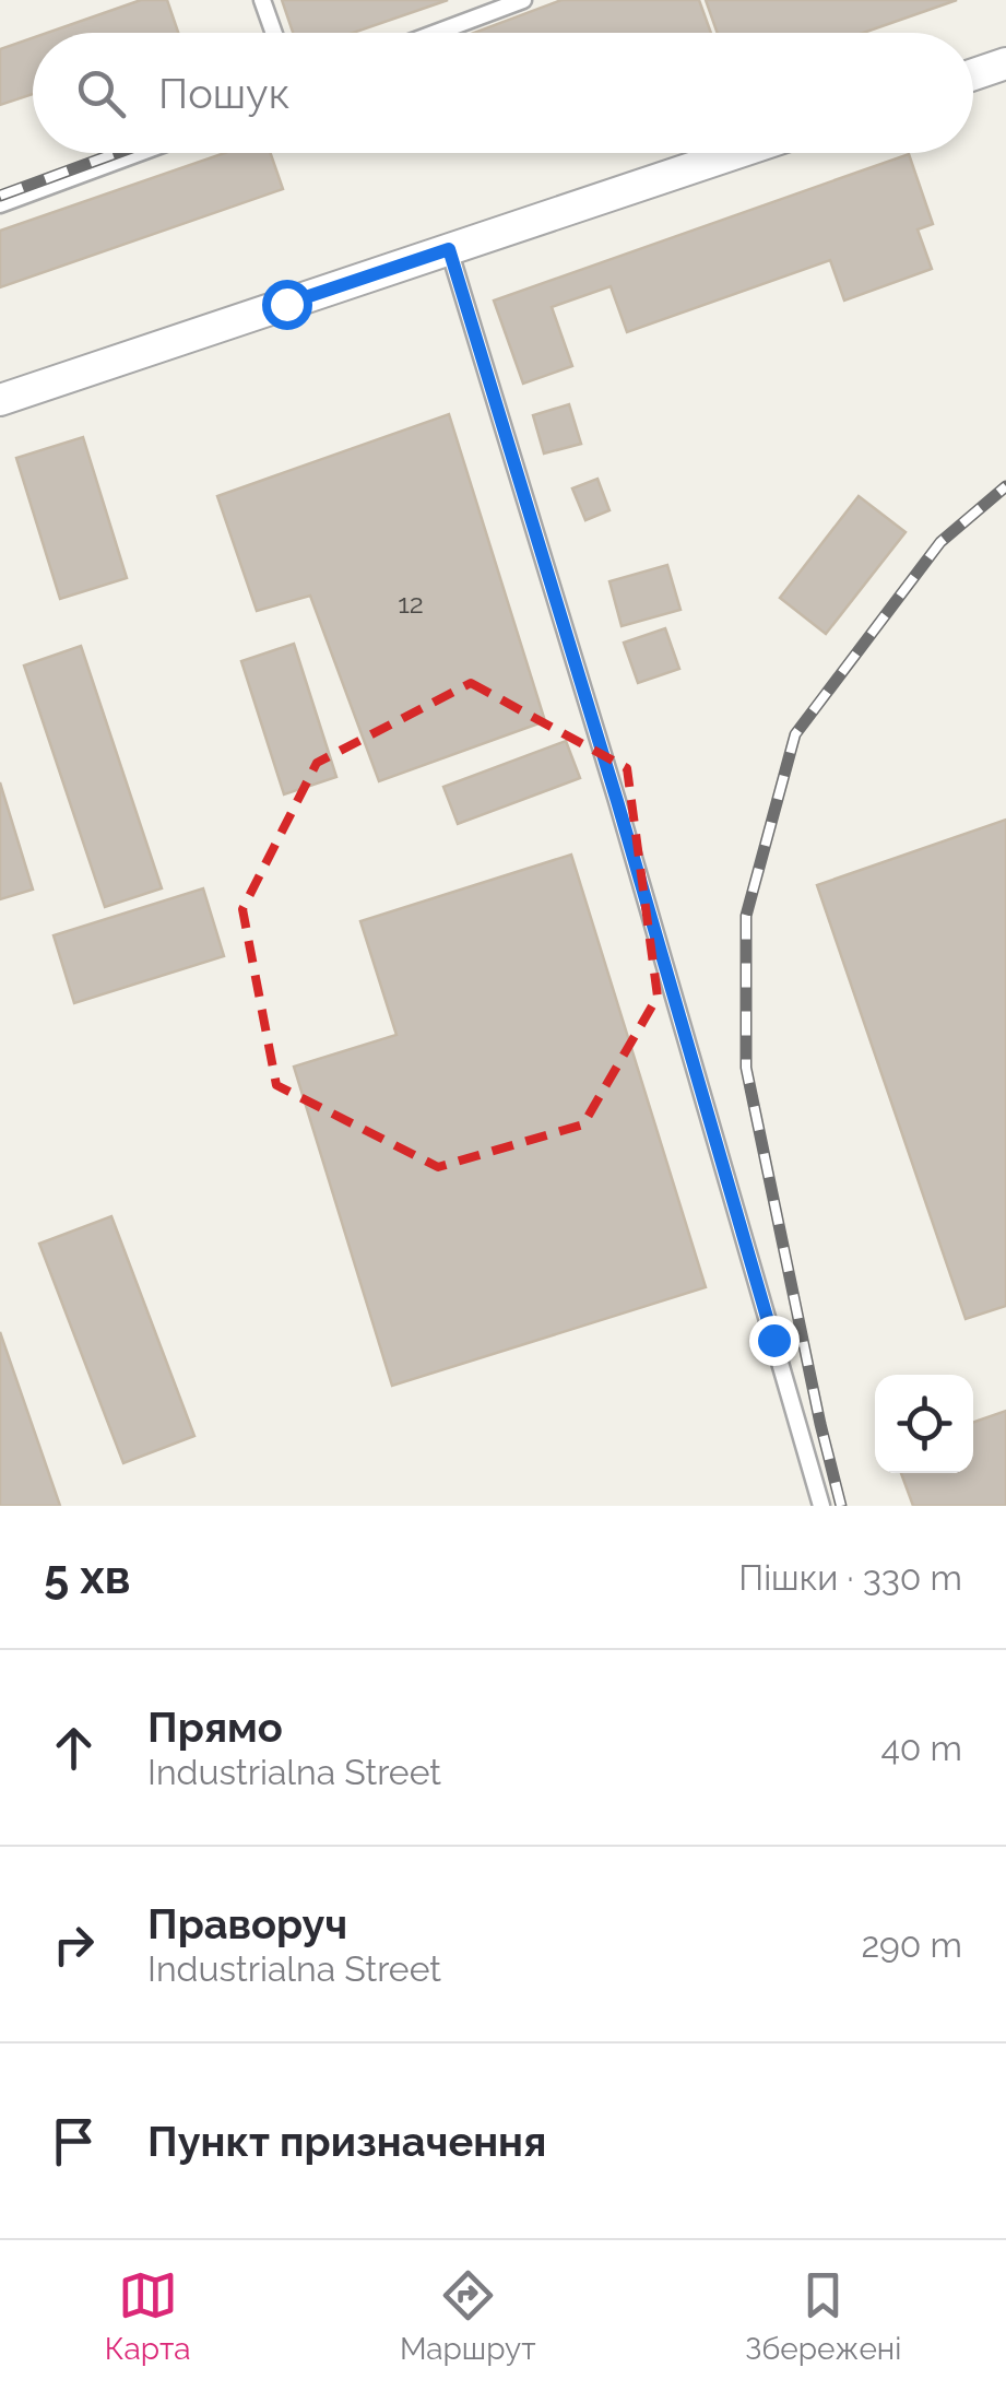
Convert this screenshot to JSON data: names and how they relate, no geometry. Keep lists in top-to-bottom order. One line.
{"house_numbers":["12"],"page":{"search":"Пошук","heading":["5 хв","Пішки · 330 m"],"list":[["Прямо","Industrialna Street","40 m"],["Праворуч","Industrialna Street","290 m"],"Пункт призначення"],"nav":["Карта","Маршрут","Збережені"]}}
